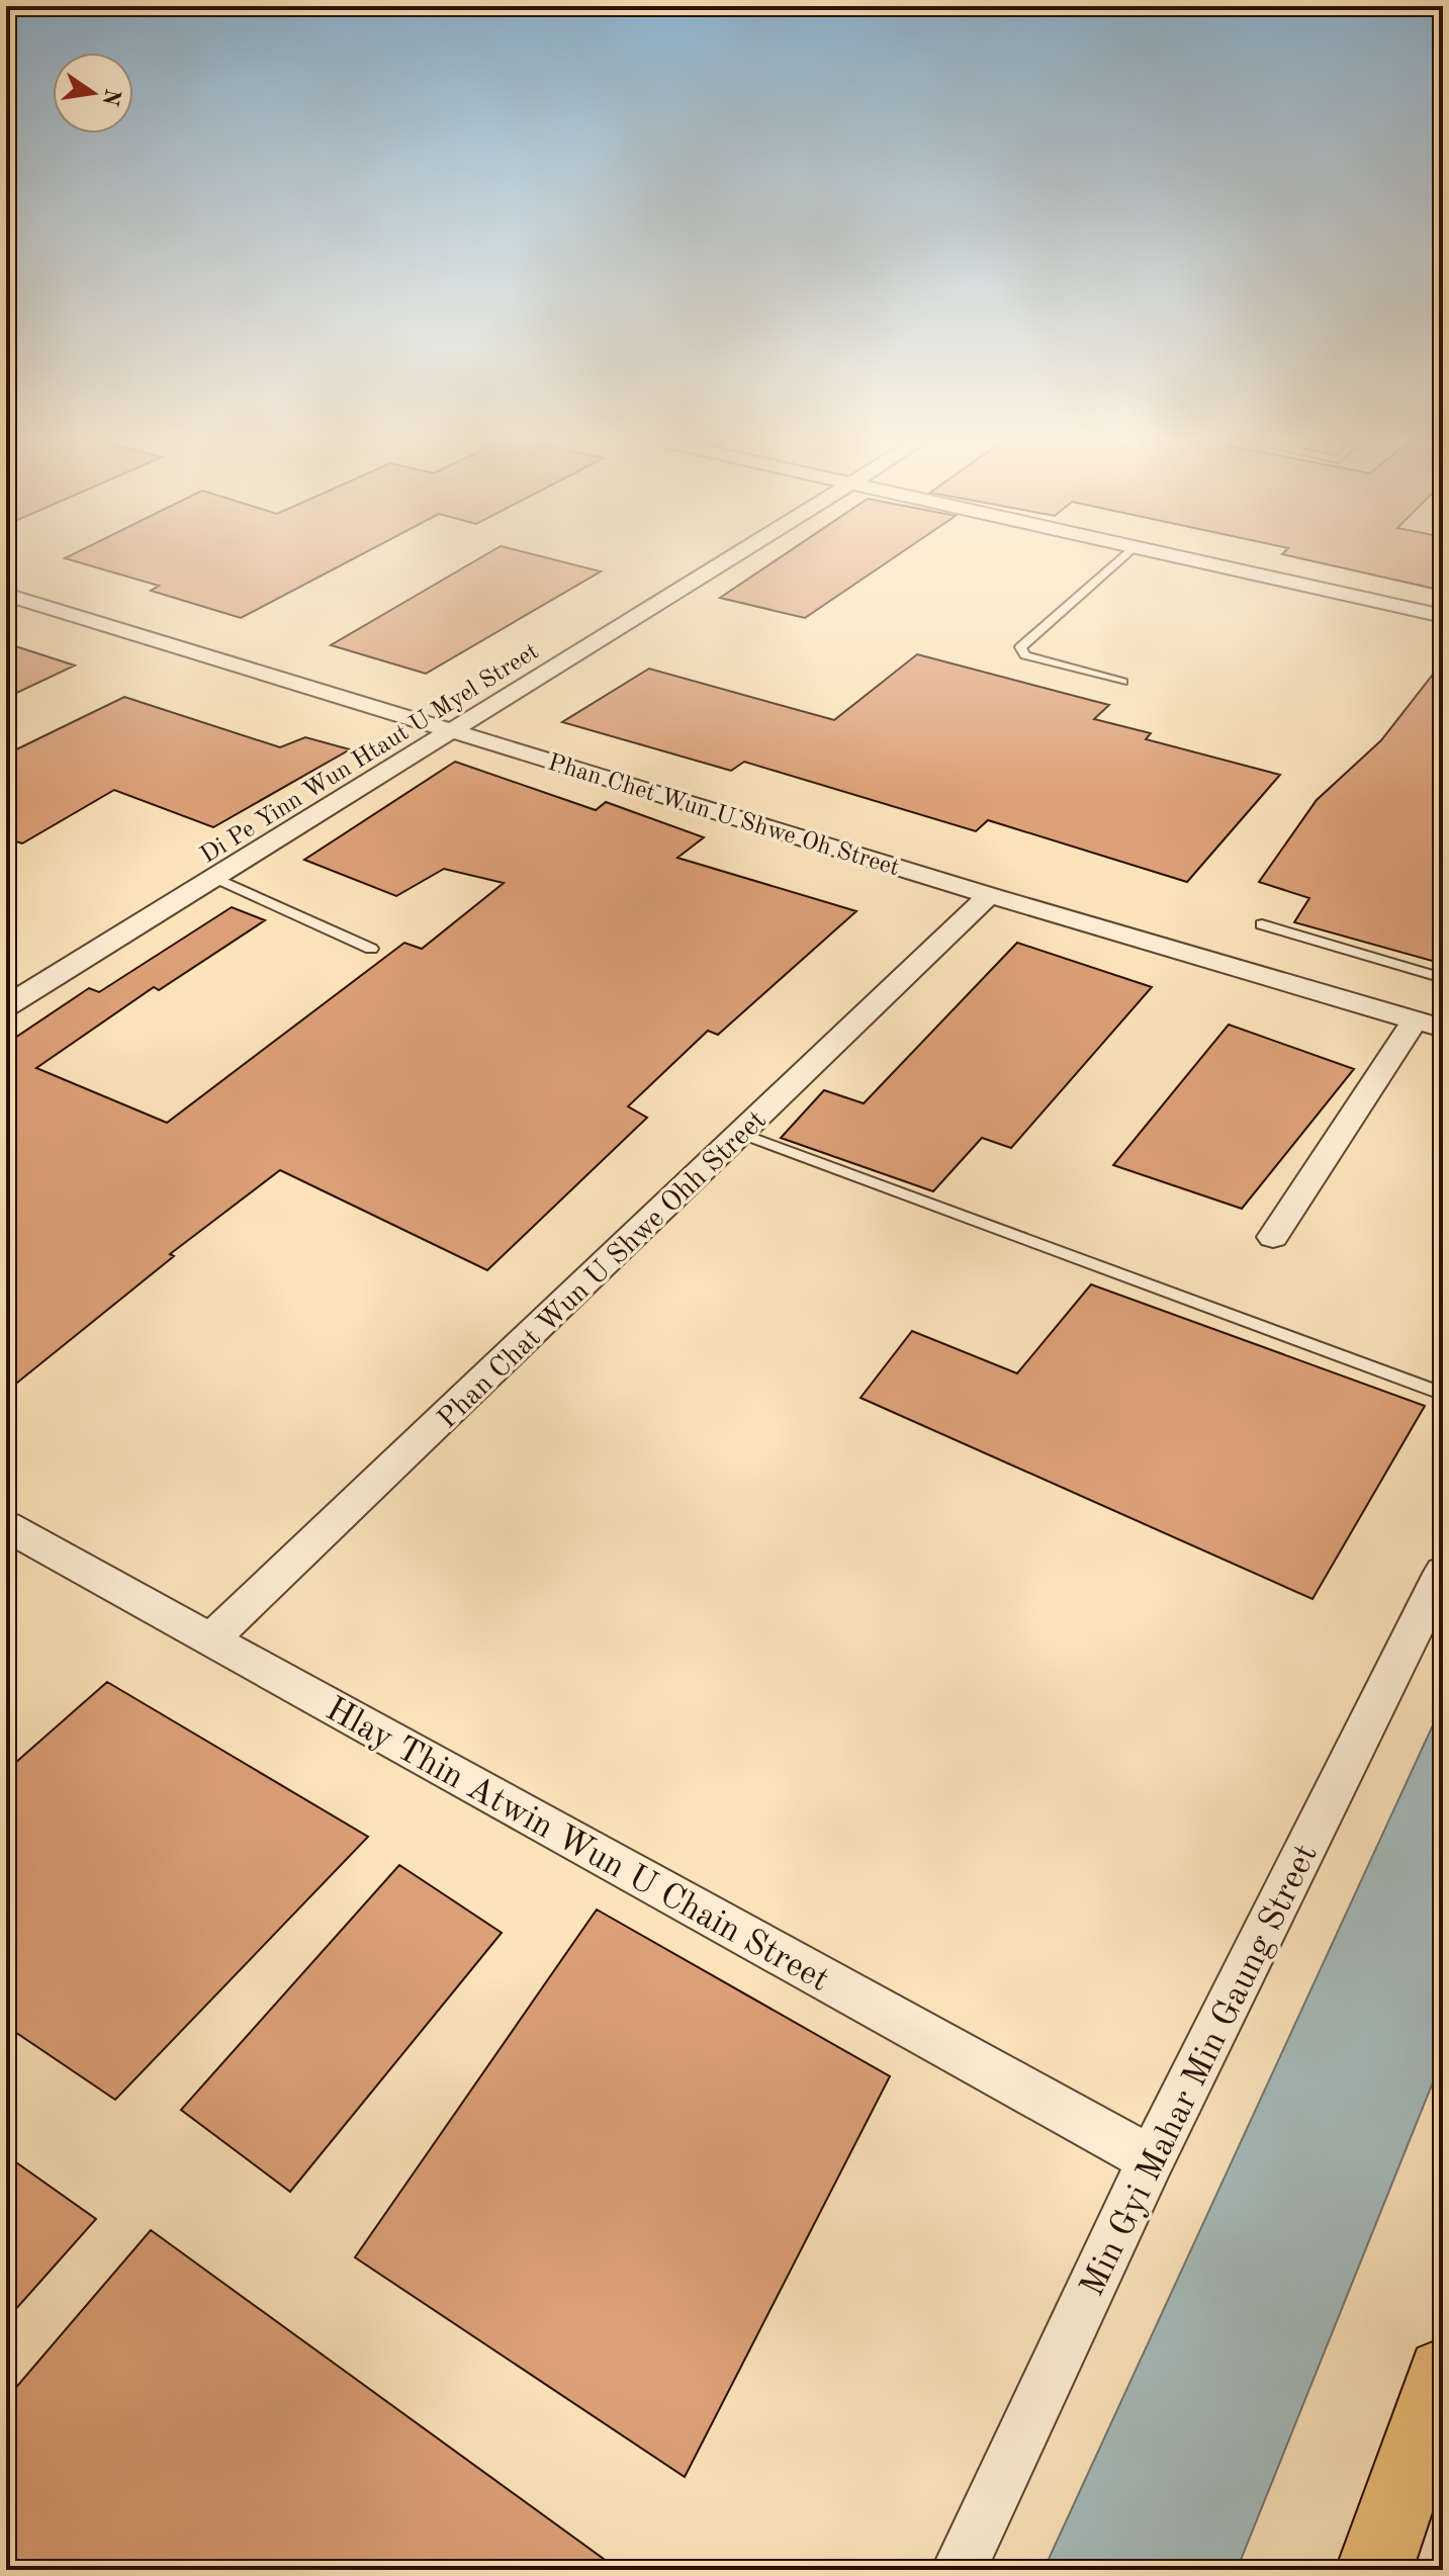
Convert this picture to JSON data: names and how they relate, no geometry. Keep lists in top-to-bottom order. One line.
{"streets":{"street":["Di Pe Yinn Wun Htaut U Myel Street","Phan Chet Wun U Shwe Oh Street","Phan Chat Wun U Shwe Ohh Street","Hlay Thin Atwin Wun U Chain Street","Min Gyi Mahar Min Gaung Street"]},"crossings":[["Di Pe Yinn Wun Htaut U Myel Street","Phan Chet Wun U Shwe Oh Street"],["Phan Chet Wun U Shwe Oh Street","Phan Chat Wun U Shwe Ohh Street"],["Phan Chat Wun U Shwe Ohh Street","Hlay Thin Atwin Wun U Chain Street"],["Hlay Thin Atwin Wun U Chain Street","Min Gyi Mahar Min Gaung Street"]],"north":"right"}
